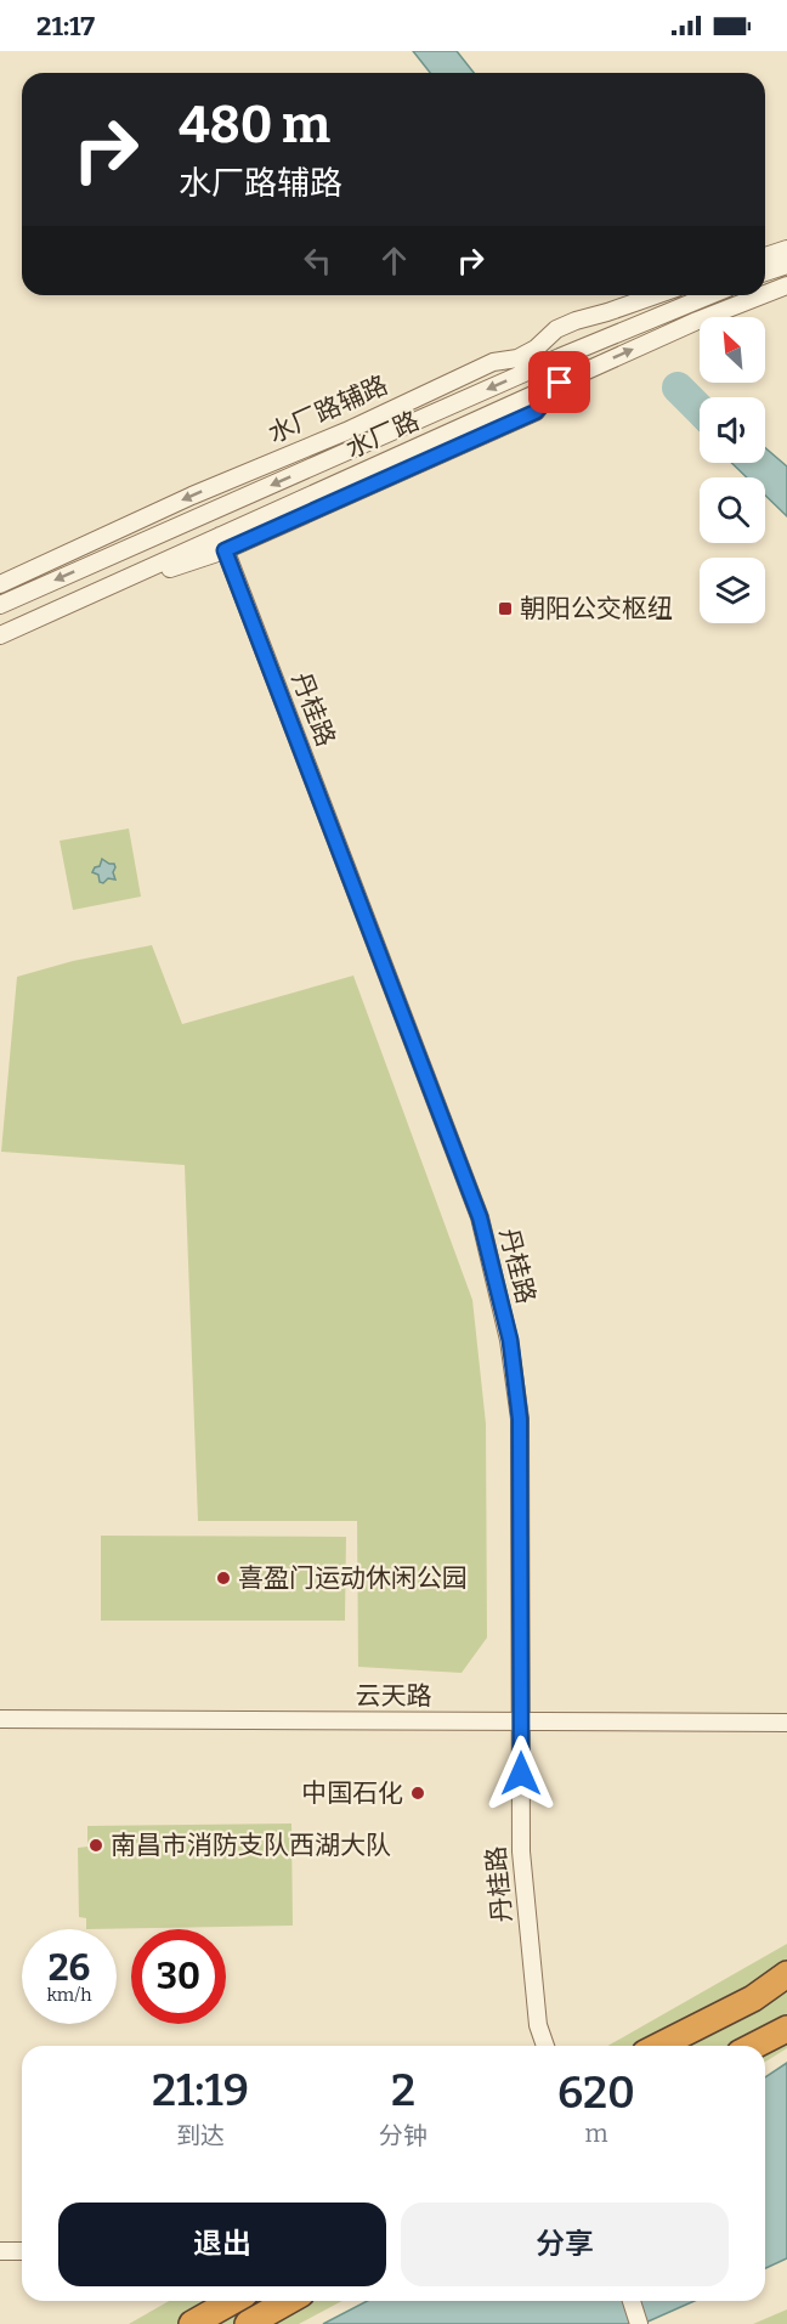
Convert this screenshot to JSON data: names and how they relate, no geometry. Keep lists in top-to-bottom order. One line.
{"streets":{"street":["水厂路辅路","水厂路","丹桂路","云天路"]},"crossings":[["水厂路","丹桂路"],["丹桂路","云天路"]],"one_way":["水厂路辅路"],"places":{"transit":["朝阳公交枢纽"],"other":["喜盈门运动休闲公园","中国石化","南昌市消防支队西湖大队"]},"north":"top left","page":{"status":"21:17","turn":["480 m","水厂路辅路"],"speed":"26 km/h","limit":"30","eta":["21:19","到达","2","分钟","620","m"],"buttons":["退出","分享"]}}
